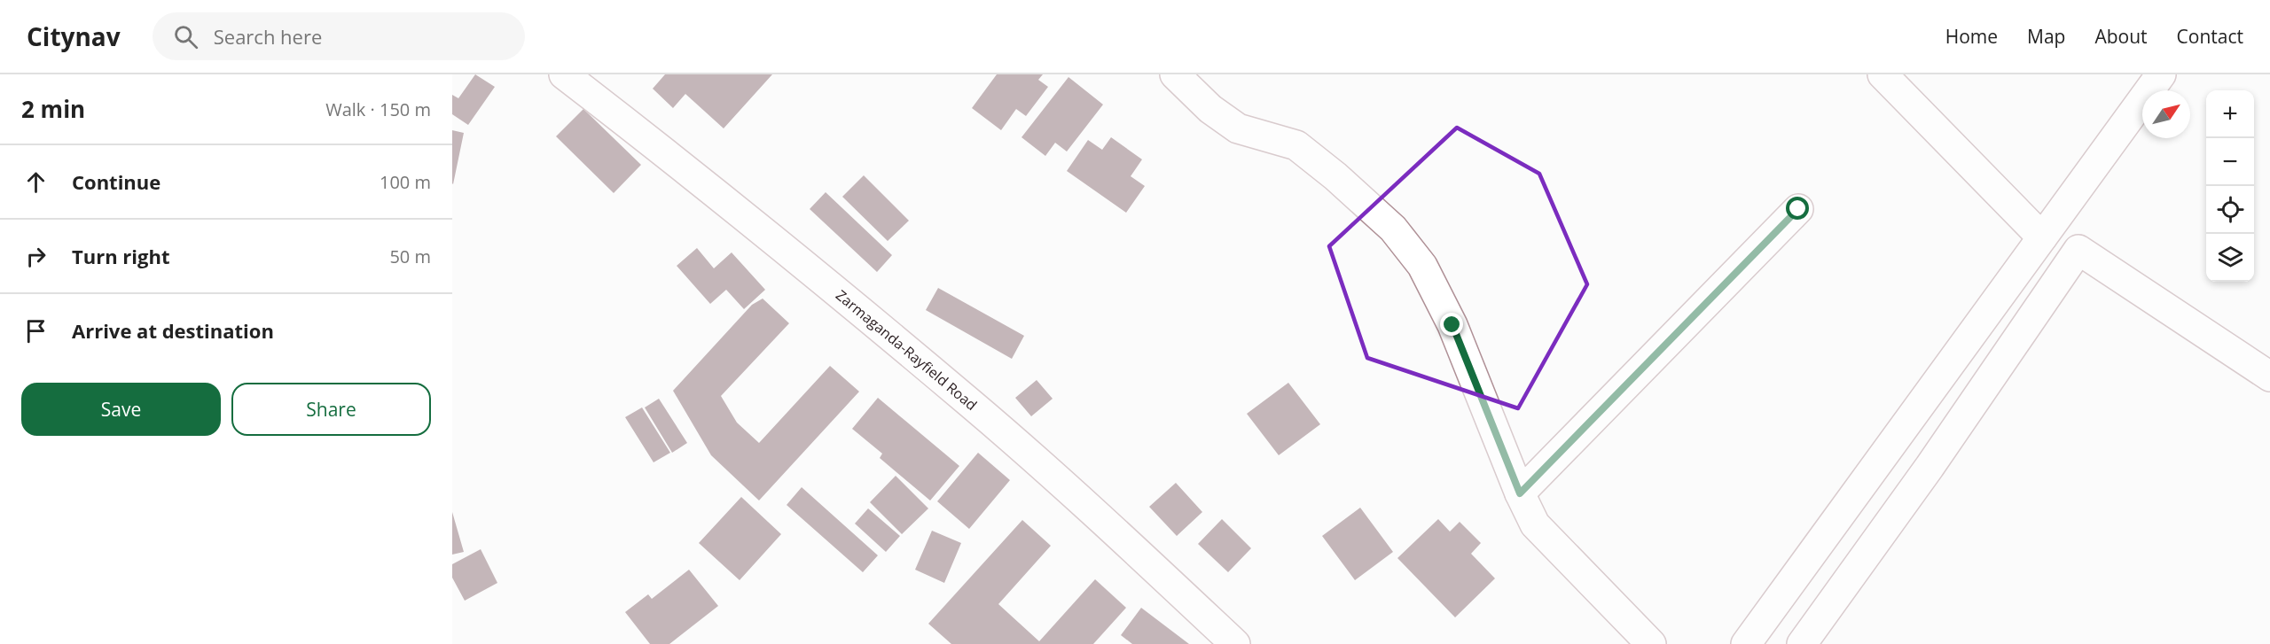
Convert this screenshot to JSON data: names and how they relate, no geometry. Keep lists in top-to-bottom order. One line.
{"streets":{"street":["Zarmaganda-Rayfield Road"]},"north":"top right","page":{"header":"Citynav","search":"Search here","nav":["Home","Map","About","Contact"],"heading":["2 min","Walk · 150 m"],"map_buttons":["+","−"],"list":[["Continue","100 m"],["Turn right","50 m"],"Arrive at destination"],"buttons":["Save","Share"]}}
